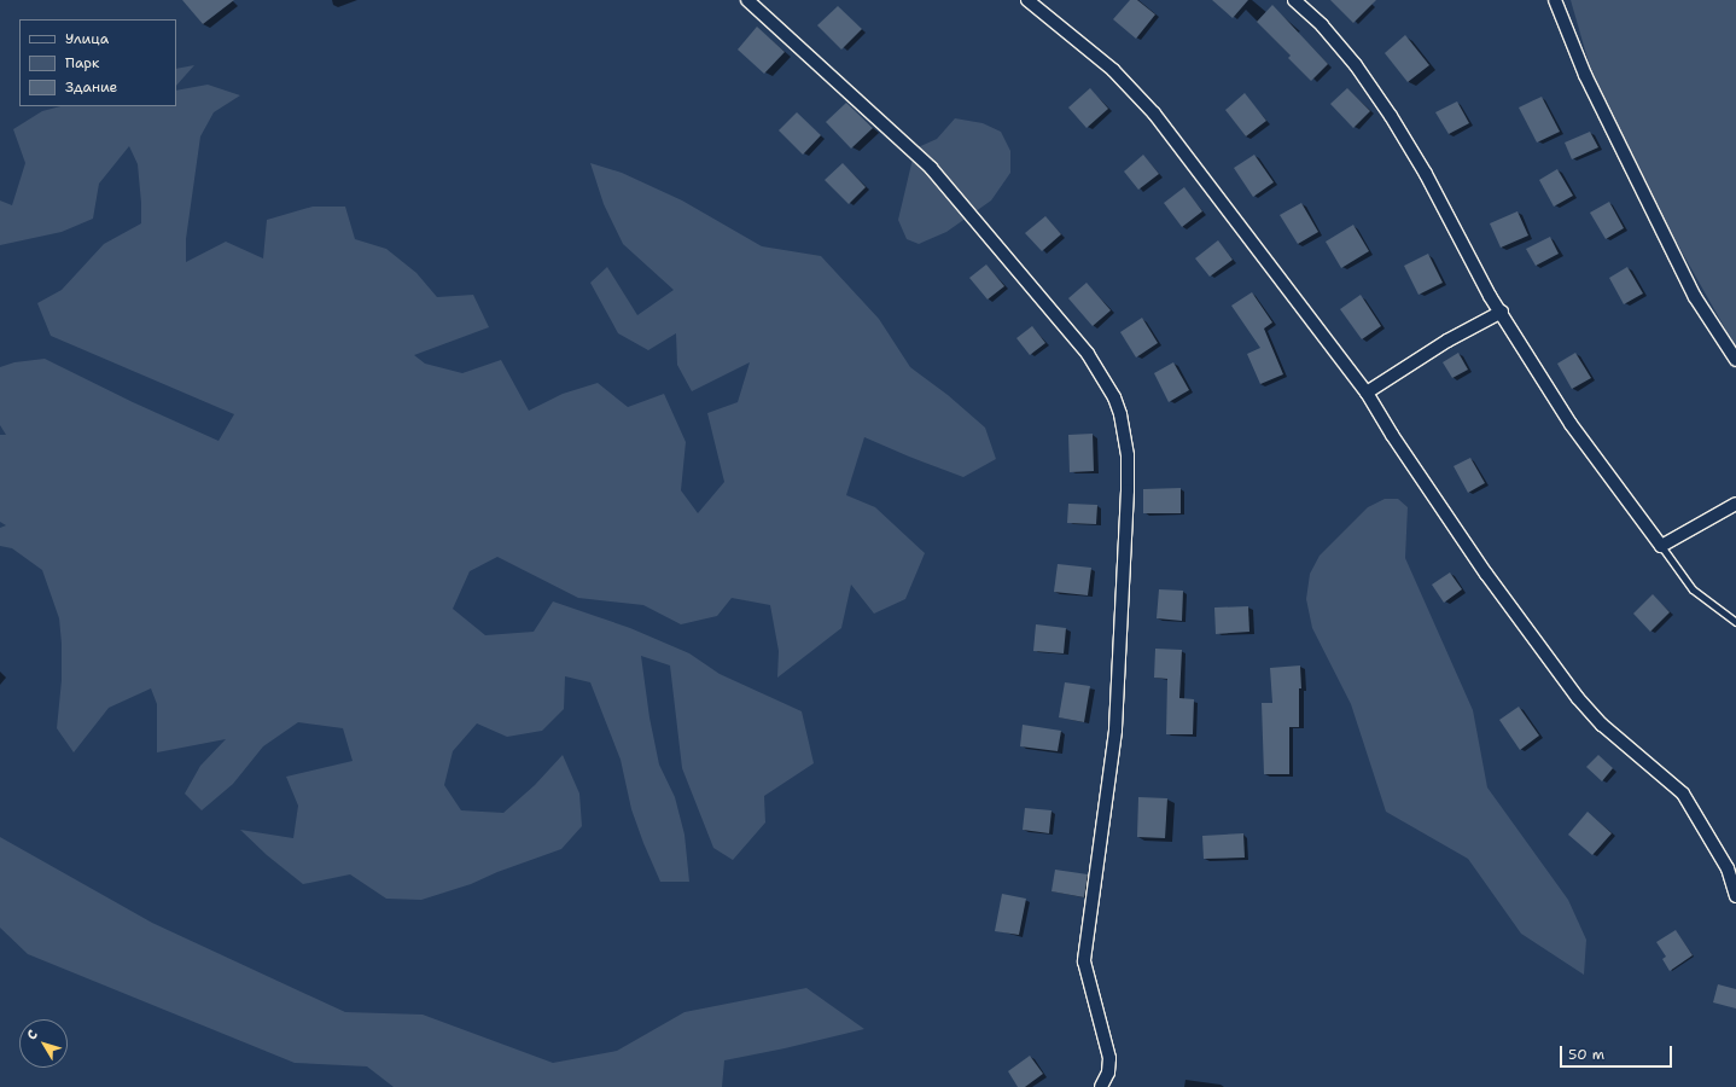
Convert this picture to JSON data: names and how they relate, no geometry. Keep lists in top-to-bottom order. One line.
{"legend":["Улица","Парк","Здание"],"scale_bar":"50 m","north":"top left"}
